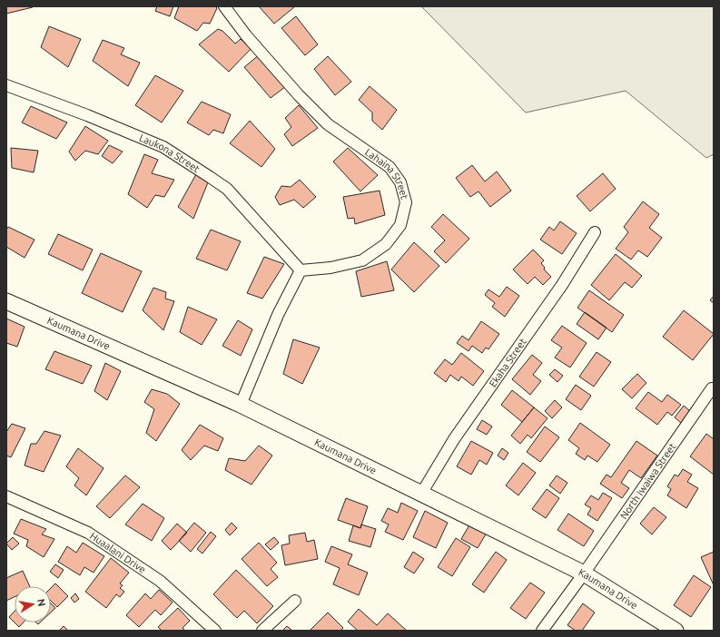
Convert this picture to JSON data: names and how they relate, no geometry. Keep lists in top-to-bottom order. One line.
{"streets":{"street":["Laukona Street","Lahaina Street","Kaumana Drive","Ekaha Street","North Iwaiwa Street","Huaalani Drive"]},"crossings":[["Laukona Street","Lahaina Street"],["Kaumana Drive","Ekaha Street"],["Kaumana Drive","North Iwaiwa Street"]],"north":"right"}
